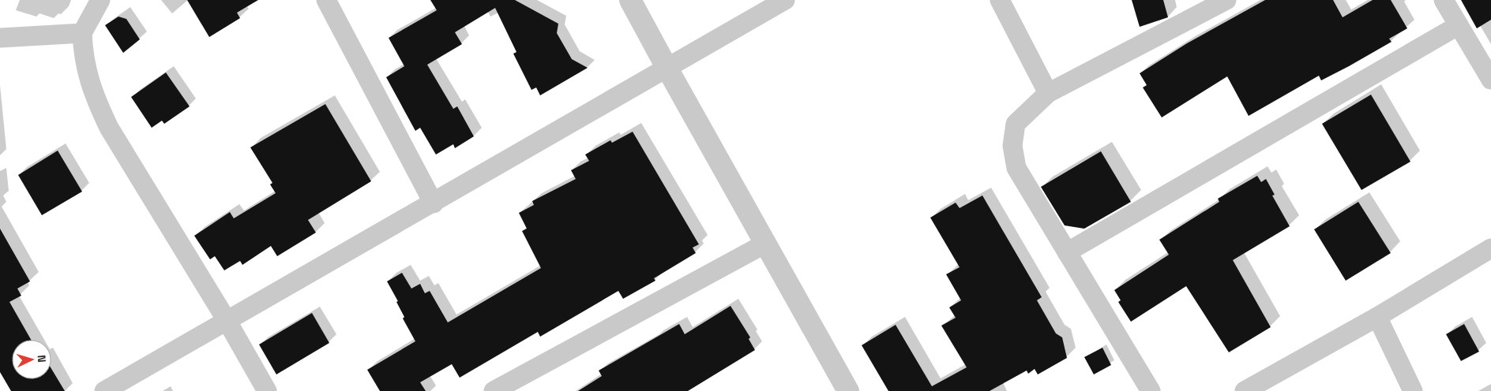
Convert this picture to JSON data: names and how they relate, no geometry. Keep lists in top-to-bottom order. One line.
{"north":"right"}
